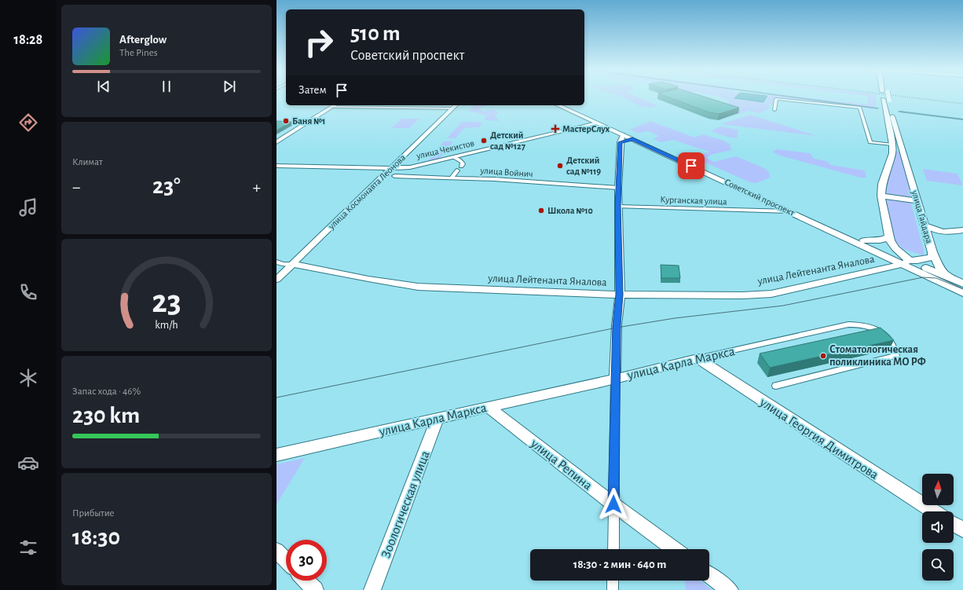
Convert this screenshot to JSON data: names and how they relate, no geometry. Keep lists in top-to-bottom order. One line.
{"streets":{"main road":["Советский проспект","улица Гайдара"],"street":["улица Чекистов","улица Войнич","улица Космонавта Леонова","Курганская улица","улица Лейтенанта Яналова","улица Карла Маркса","улица Георгия Димитрова","улица Репина","Зоологическая улица"]},"crossings":[["улица Чекистов","улица Космонавта Леонова"],["улица Чекистов","Советский проспект"],["улица Космонавта Леонова","улица Лейтенанта Яналова"],["Советский проспект","Курганская улица"],["Советский проспект","улица Гайдара"],["Советский проспект","улица Лейтенанта Яналова"],["улица Гайдара","улица Лейтенанта Яналова"],["улица Карла Маркса","улица Георгия Димитрова"],["улица Карла Маркса","улица Репина"],["улица Карла Маркса","Зоологическая улица"]],"places":{"other":["Баня №1","Детский сад №127","Детский сад №119","Школа №10","Стоматологическая поликлиника МО РФ"],"health":["МастерСлух"]},"north":"top","page":{"tabs":"18:28","turn":["510 m","Советский проспект"],"song":["Afterglow","The Pines"],"then":"Затем","tile":["Климат",["Запас хода · 46%","230 km"],["Прибытие","18:30"]],"heat":["−","23°","+"],"limit":"30","trip":"18:30 · 2 мин · 640 m","gauge":["23","km/h"]}}
